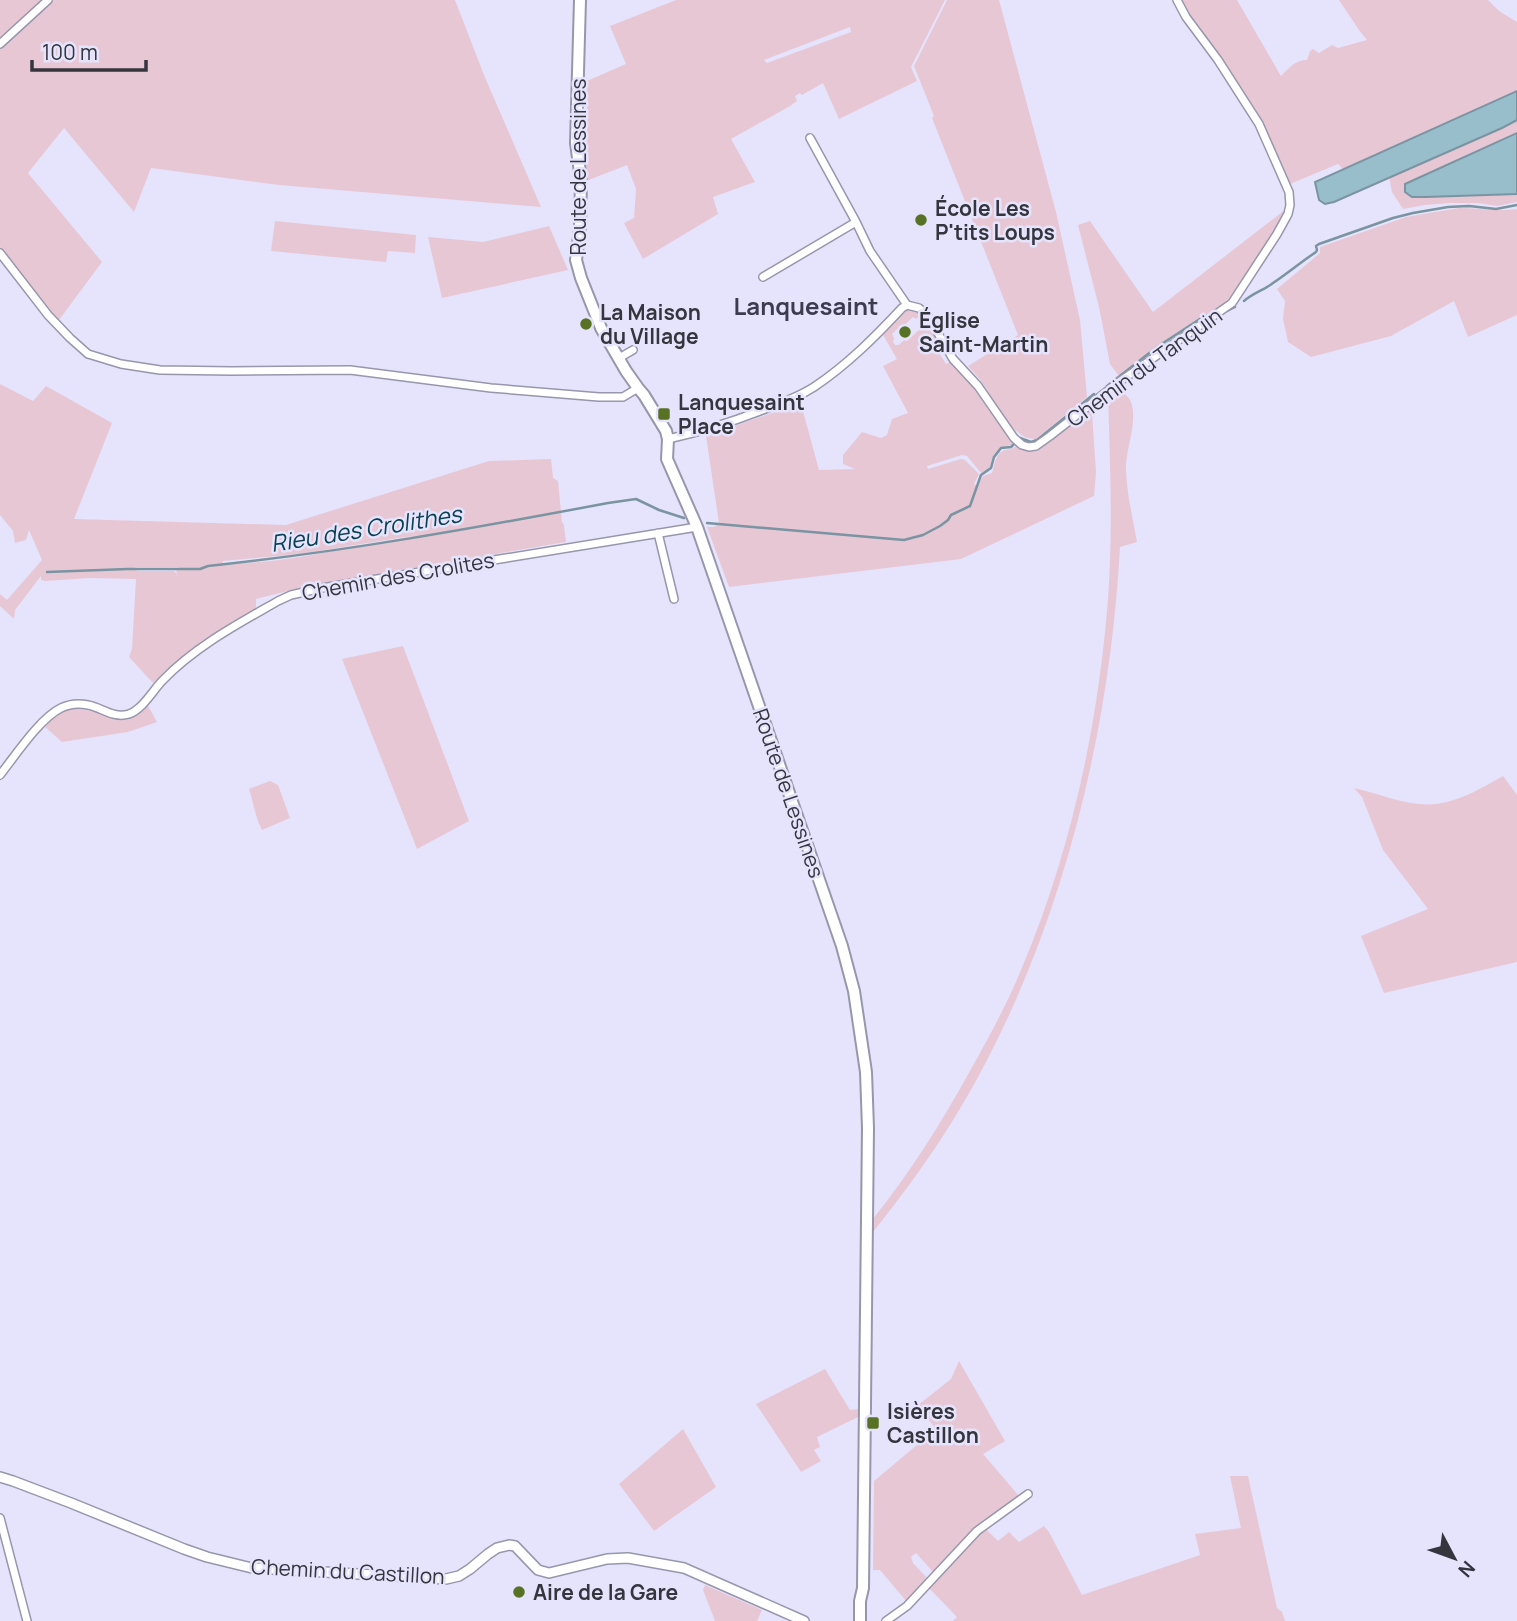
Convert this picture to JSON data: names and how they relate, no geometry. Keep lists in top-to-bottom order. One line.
{"streets":{"main road":["Route de Lessines"],"street":["Chemin du Tanquin","Chemin des Crolites","Chemin du Castillon"]},"crossings":[["Route de Lessines","Chemin des Crolites"]],"districts":["Lanquesaint"],"water":["Rieu des Crolithes"],"places":{"other":["École Les P'tits Loups","La Maison du Village","Église Saint-Martin","Aire de la Gare"],"transit":["Lanquesaint Place","Isières Castillon"]},"scale_bar":"100 m","north":"bottom right"}
